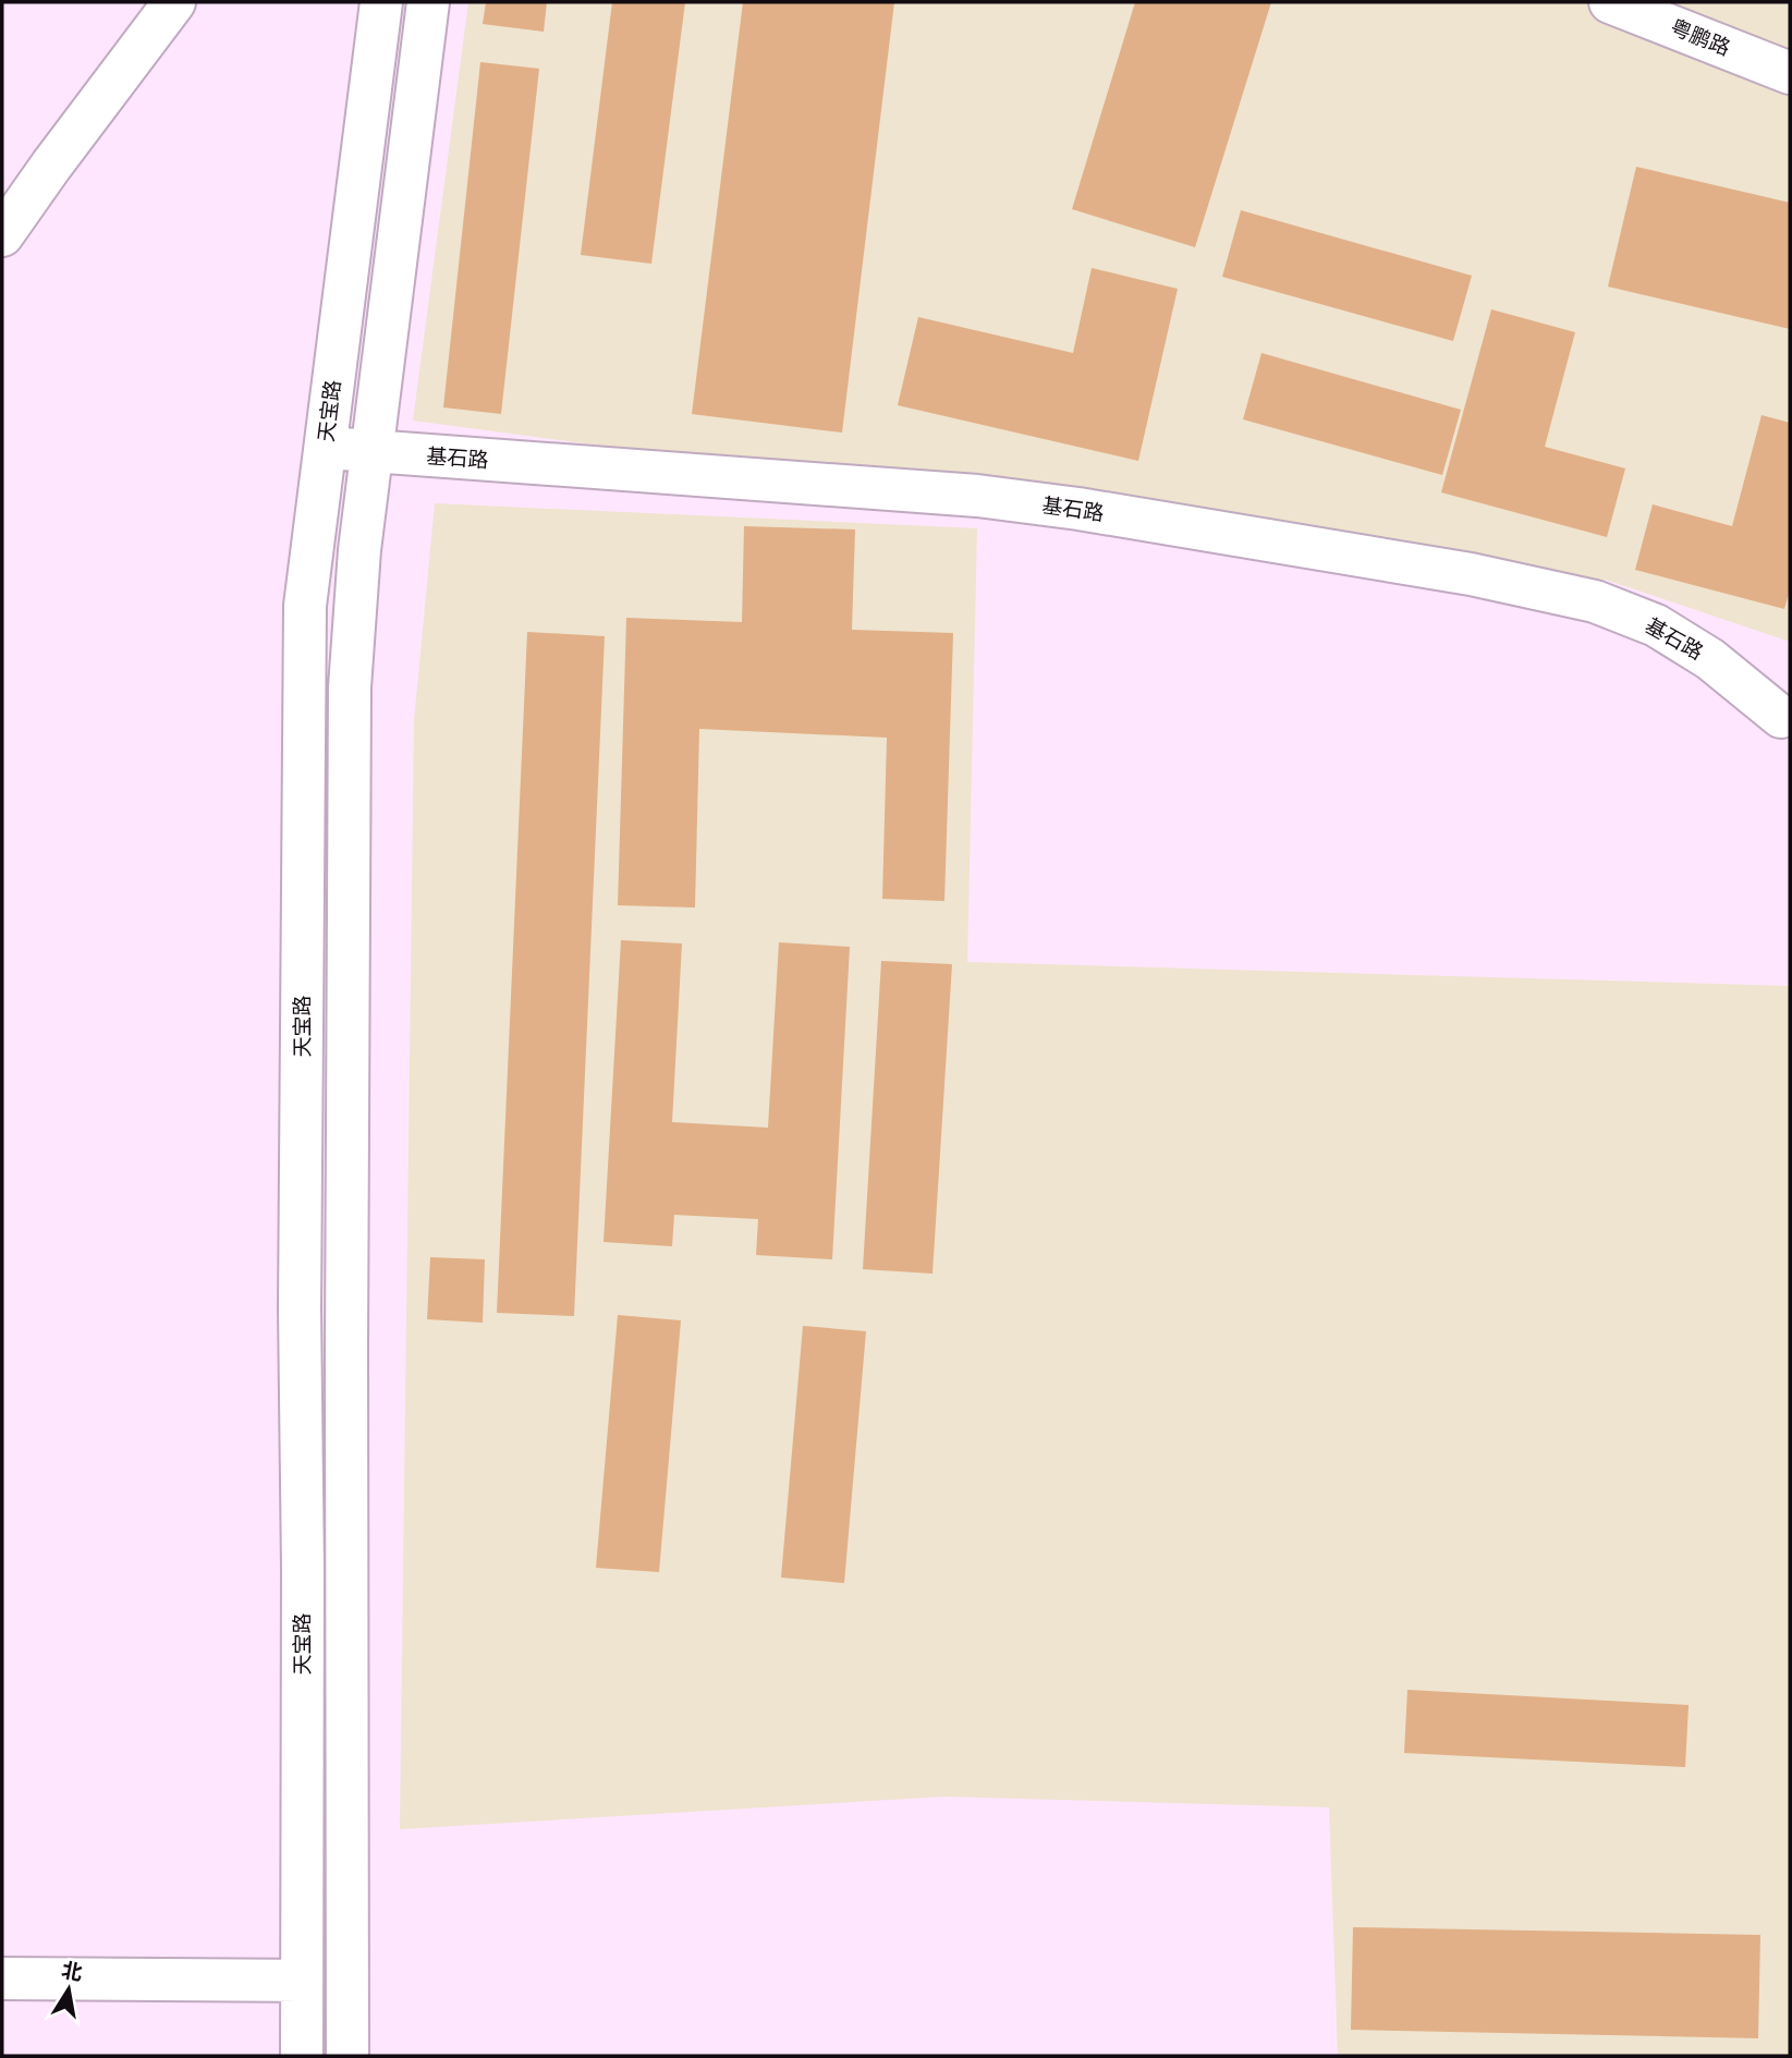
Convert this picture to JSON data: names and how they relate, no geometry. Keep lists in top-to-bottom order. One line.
{"streets":{"street":["粤鹏路","天宝路","基石路"]},"crossings":[["天宝路","基石路"]],"north":"top"}
